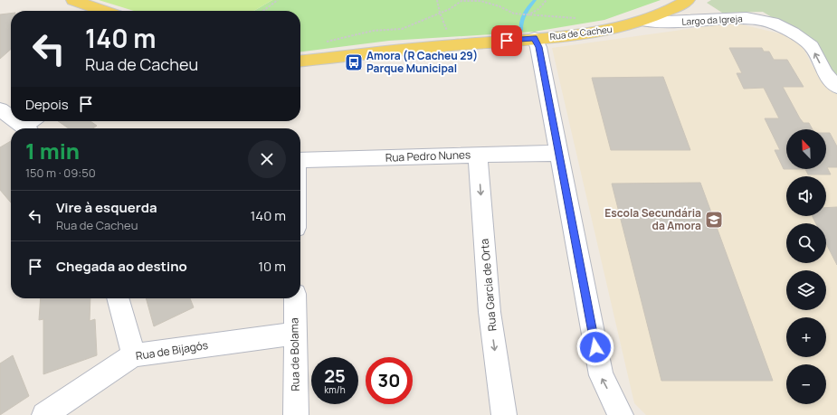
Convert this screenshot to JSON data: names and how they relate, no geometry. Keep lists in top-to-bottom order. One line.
{"streets":{"main road":["Rua de Cacheu"],"street":["Largo da Igreja","Rua Pedro Nunes","Rua Garcia de Orta","Rua de Bijagós","Rua de Bolama"]},"crossings":[["Largo da Igreja","Rua de Cacheu"],["Rua Pedro Nunes","Rua Garcia de Orta"],["Rua de Bijagós","Rua de Bolama"]],"one_way":["Largo da Igreja"],"places":{"bus stop":["Amora (R Cacheu 29) Parque Municipal"],"school or university":["Escola Secundária da Amora"]},"north":"top left","page":{"turn":["140 m","Rua de Cacheu"],"then":"Depois","heading":["1 min","150 m · 09:50"],"map_buttons":["+","−"],"list":[{"name":"Vire à esquerda","note":"Rua de Cacheu","value":"140 m"},{"name":"Chegada ao destino","value":"10 m"}],"speed":"25 km/h","limit":"30"}}
